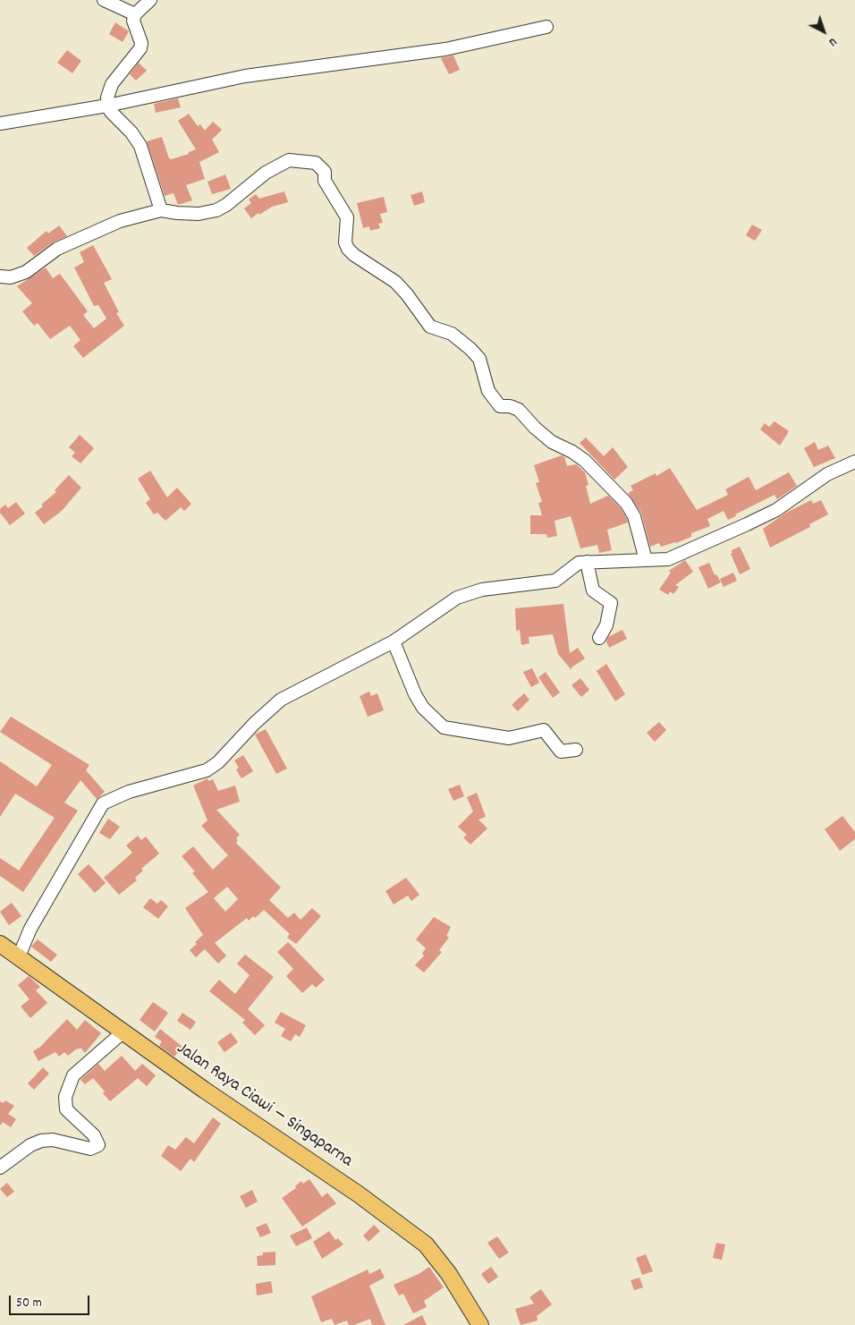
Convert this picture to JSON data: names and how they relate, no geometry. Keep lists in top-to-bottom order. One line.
{"streets":{"main road":["Jalan Raya Ciawi — Singaparna"]},"scale_bar":"50 m","north":"bottom right"}
